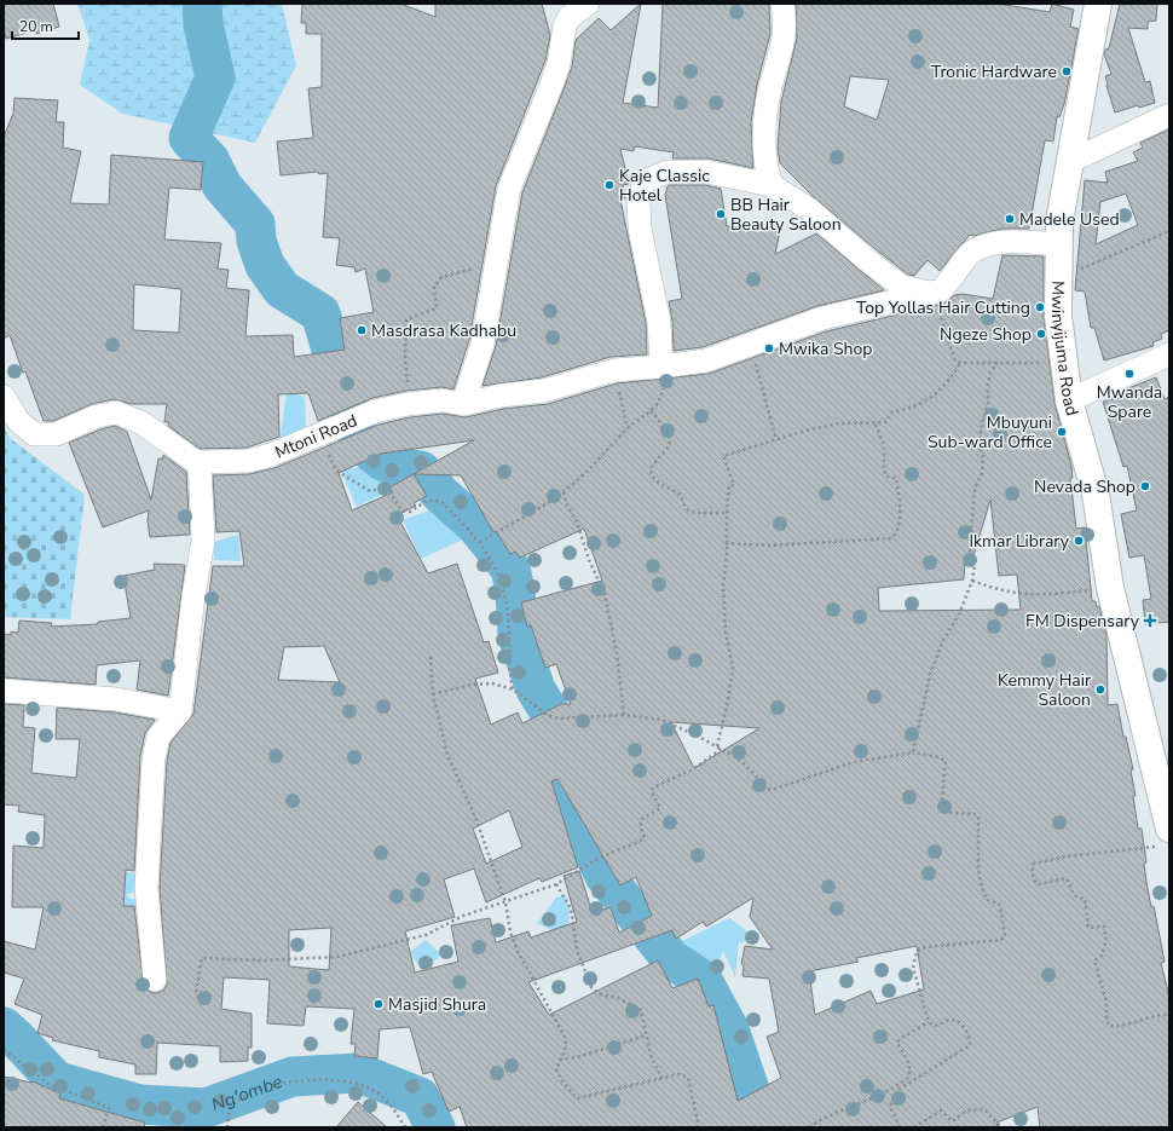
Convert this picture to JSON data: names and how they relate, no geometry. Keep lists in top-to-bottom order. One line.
{"streets":{"street":["Mwinyijuma Road","Mtoni Road"]},"water":["Ng'ombe"],"places":{"other":["Tronic Hardware","Kaje Classic Hotel","BB Hair Beauty Saloon","Madele Used","Top Yollas Hair Cutting","Masdrasa Kadhabu","Ngeze Shop","Mwika Shop","Mwanda Spare","Mbuyuni Sub-ward Office","Nevada Shop","Ikmar Library","Kemmy Hair Saloon","Masjid Shura"],"health":["FM Dispensary"]},"scale_bar":"20 m"}
